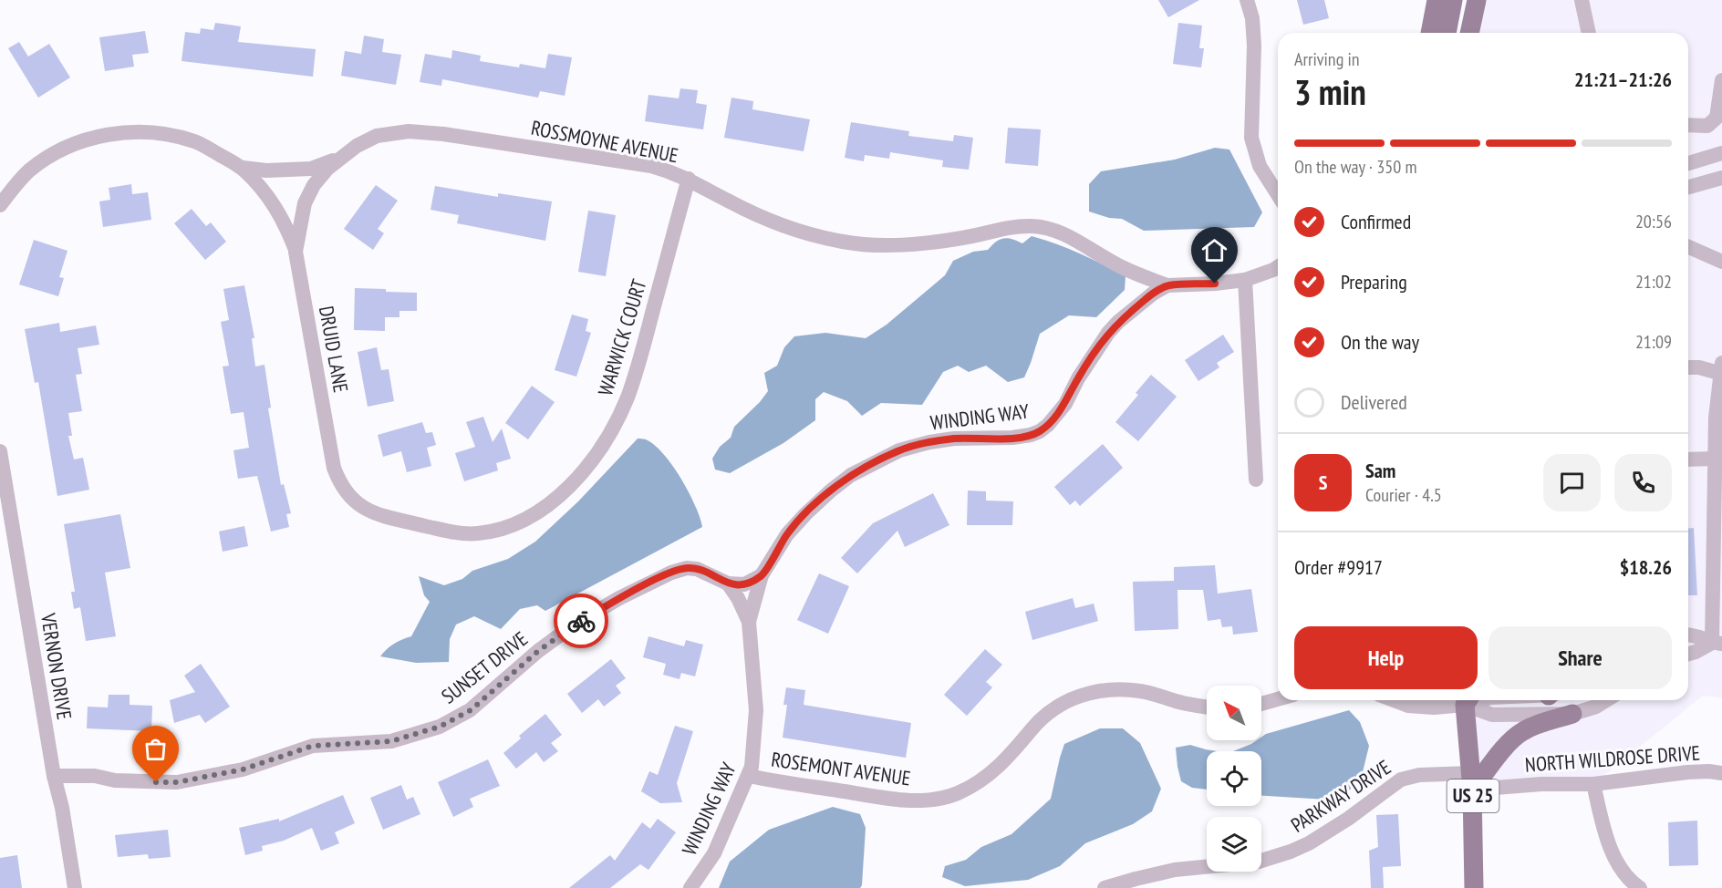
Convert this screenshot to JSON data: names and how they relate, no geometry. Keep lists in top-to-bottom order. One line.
{"streets":{"main road":["US 25"],"street":["ROSSMOYNE AVENUE","WARWICK COURT","DRUID LANE","WINDING WAY","VERNON DRIVE","SUNSET DRIVE","NORTH WILDROSE DRIVE","ROSEMONT AVENUE","PARKWAY DRIVE"]},"crossings":[["ROSSMOYNE AVENUE","WARWICK COURT"],["ROSSMOYNE AVENUE","DRUID LANE"],["ROSSMOYNE AVENUE","WINDING WAY"],["WARWICK COURT","DRUID LANE"],["WINDING WAY","ROSEMONT AVENUE"],["VERNON DRIVE","SUNSET DRIVE"],["NORTH WILDROSE DRIVE","PARKWAY DRIVE"],["NORTH WILDROSE DRIVE","US 25"],["PARKWAY DRIVE","US 25"]],"north":"top left","page":{"heading":["3 min","Arriving in","21:21–21:26"],"panel":["Sam","Courier · 4.5","Order #9917","$18.26"],"bar":"On the way · 350 m","list":[["Confirmed","20:56"],["Preparing","21:02"],["On the way","21:09"],"Delivered"],"round":"S","buttons":["Help","Share"]}}
